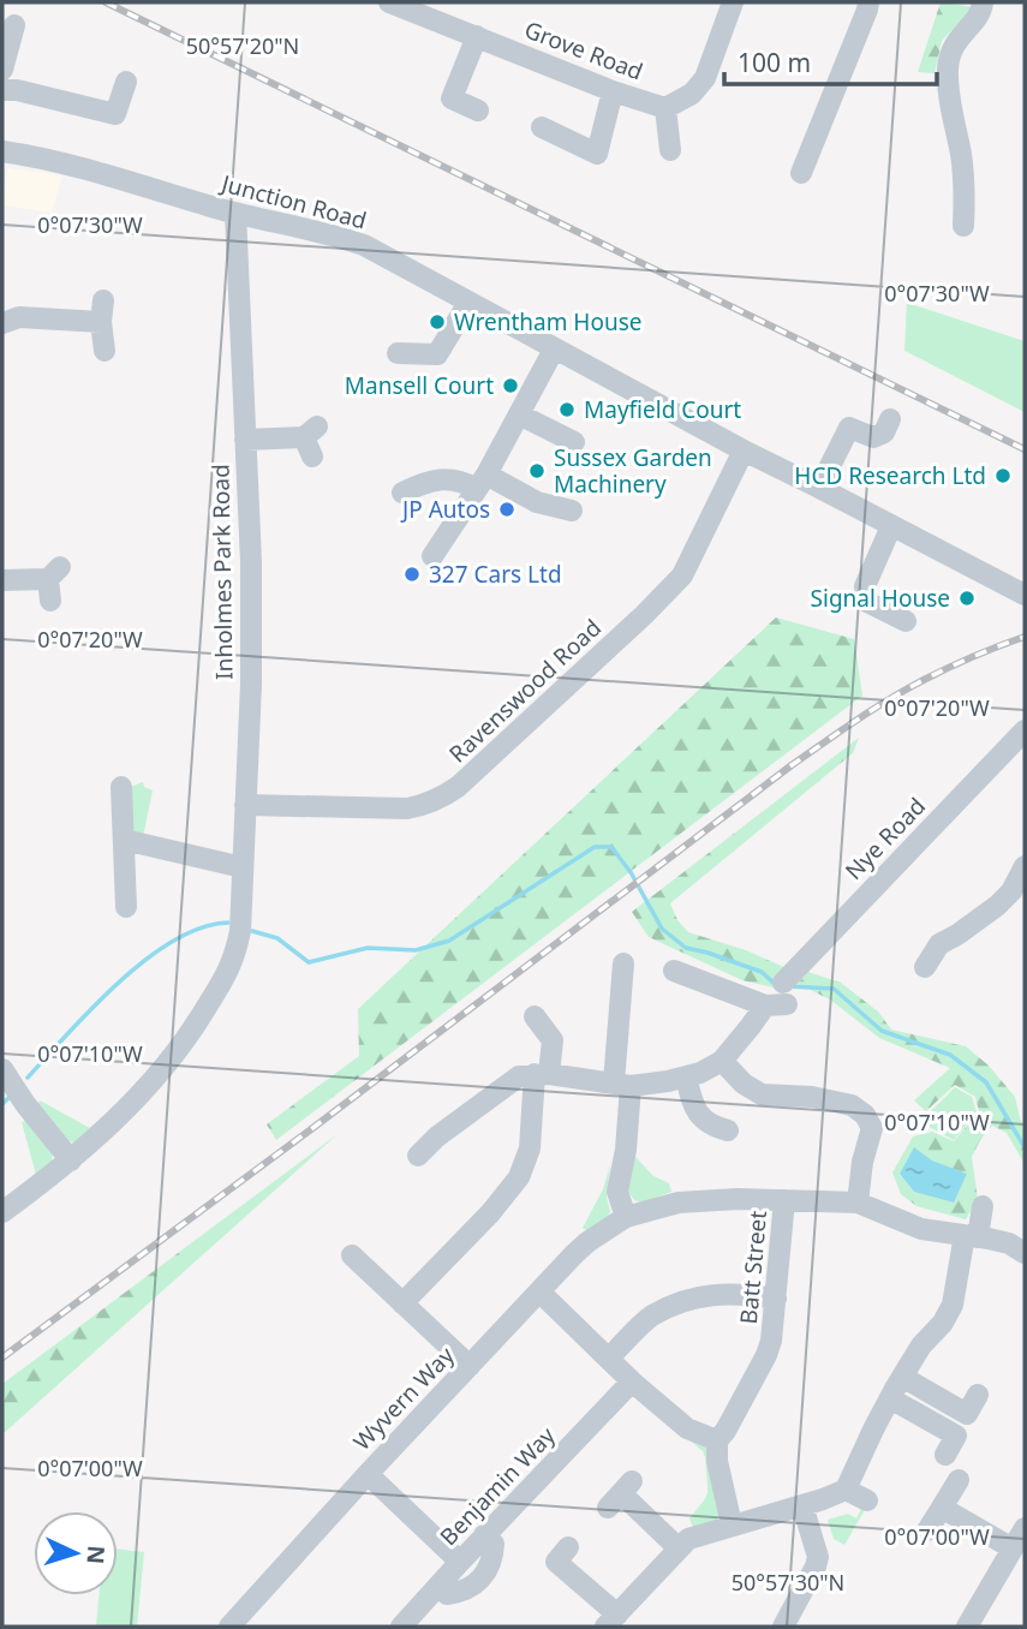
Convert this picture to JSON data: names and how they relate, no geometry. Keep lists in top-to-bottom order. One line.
{"streets":{"street":["Grove Road","Junction Road","Inholmes Park Road","Ravenswood Road","Nye Road","Batt Street","Wyvern Way","Benjamin Way"]},"crossings":[["Junction Road","Inholmes Park Road"],["Junction Road","Ravenswood Road"],["Inholmes Park Road","Ravenswood Road"],["Batt Street","Wyvern Way"]],"places":["Wrentham House","Mansell Court","Mayfield Court","Sussex Garden Machinery","HCD Research Ltd","JP Autos","327 Cars Ltd","Signal House"],"scale_bar":"100 m","north":"right","coordinates":["50°57'20\"N","0°07'30\"W","0°07'20\"W","0°07'10\"W","0°07'00\"W","50°57'30\"N"]}
